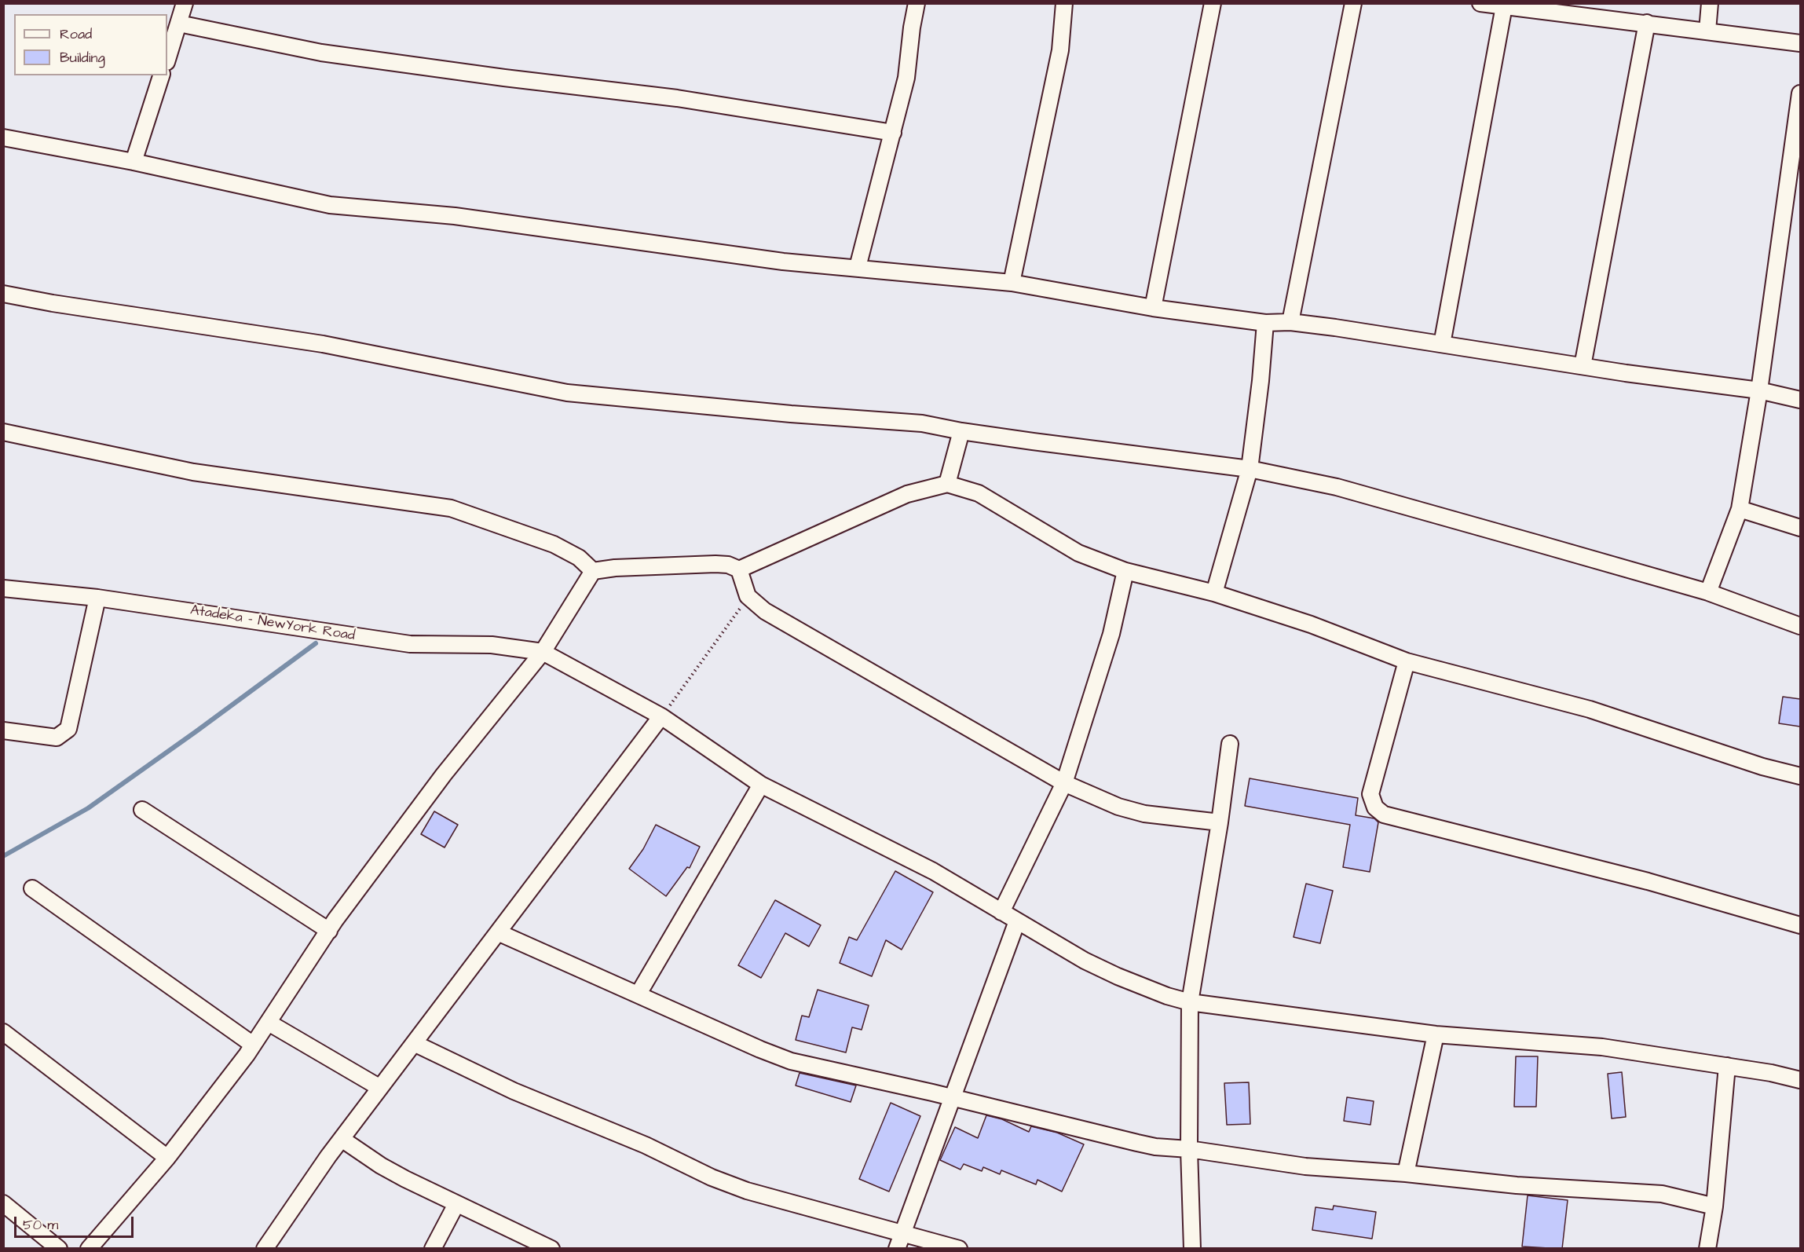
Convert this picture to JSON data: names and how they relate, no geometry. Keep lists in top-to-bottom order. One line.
{"streets":{"street":["Atadeka - NewYork Road"]},"legend":["Road","Building"],"scale_bar":"50 m"}
